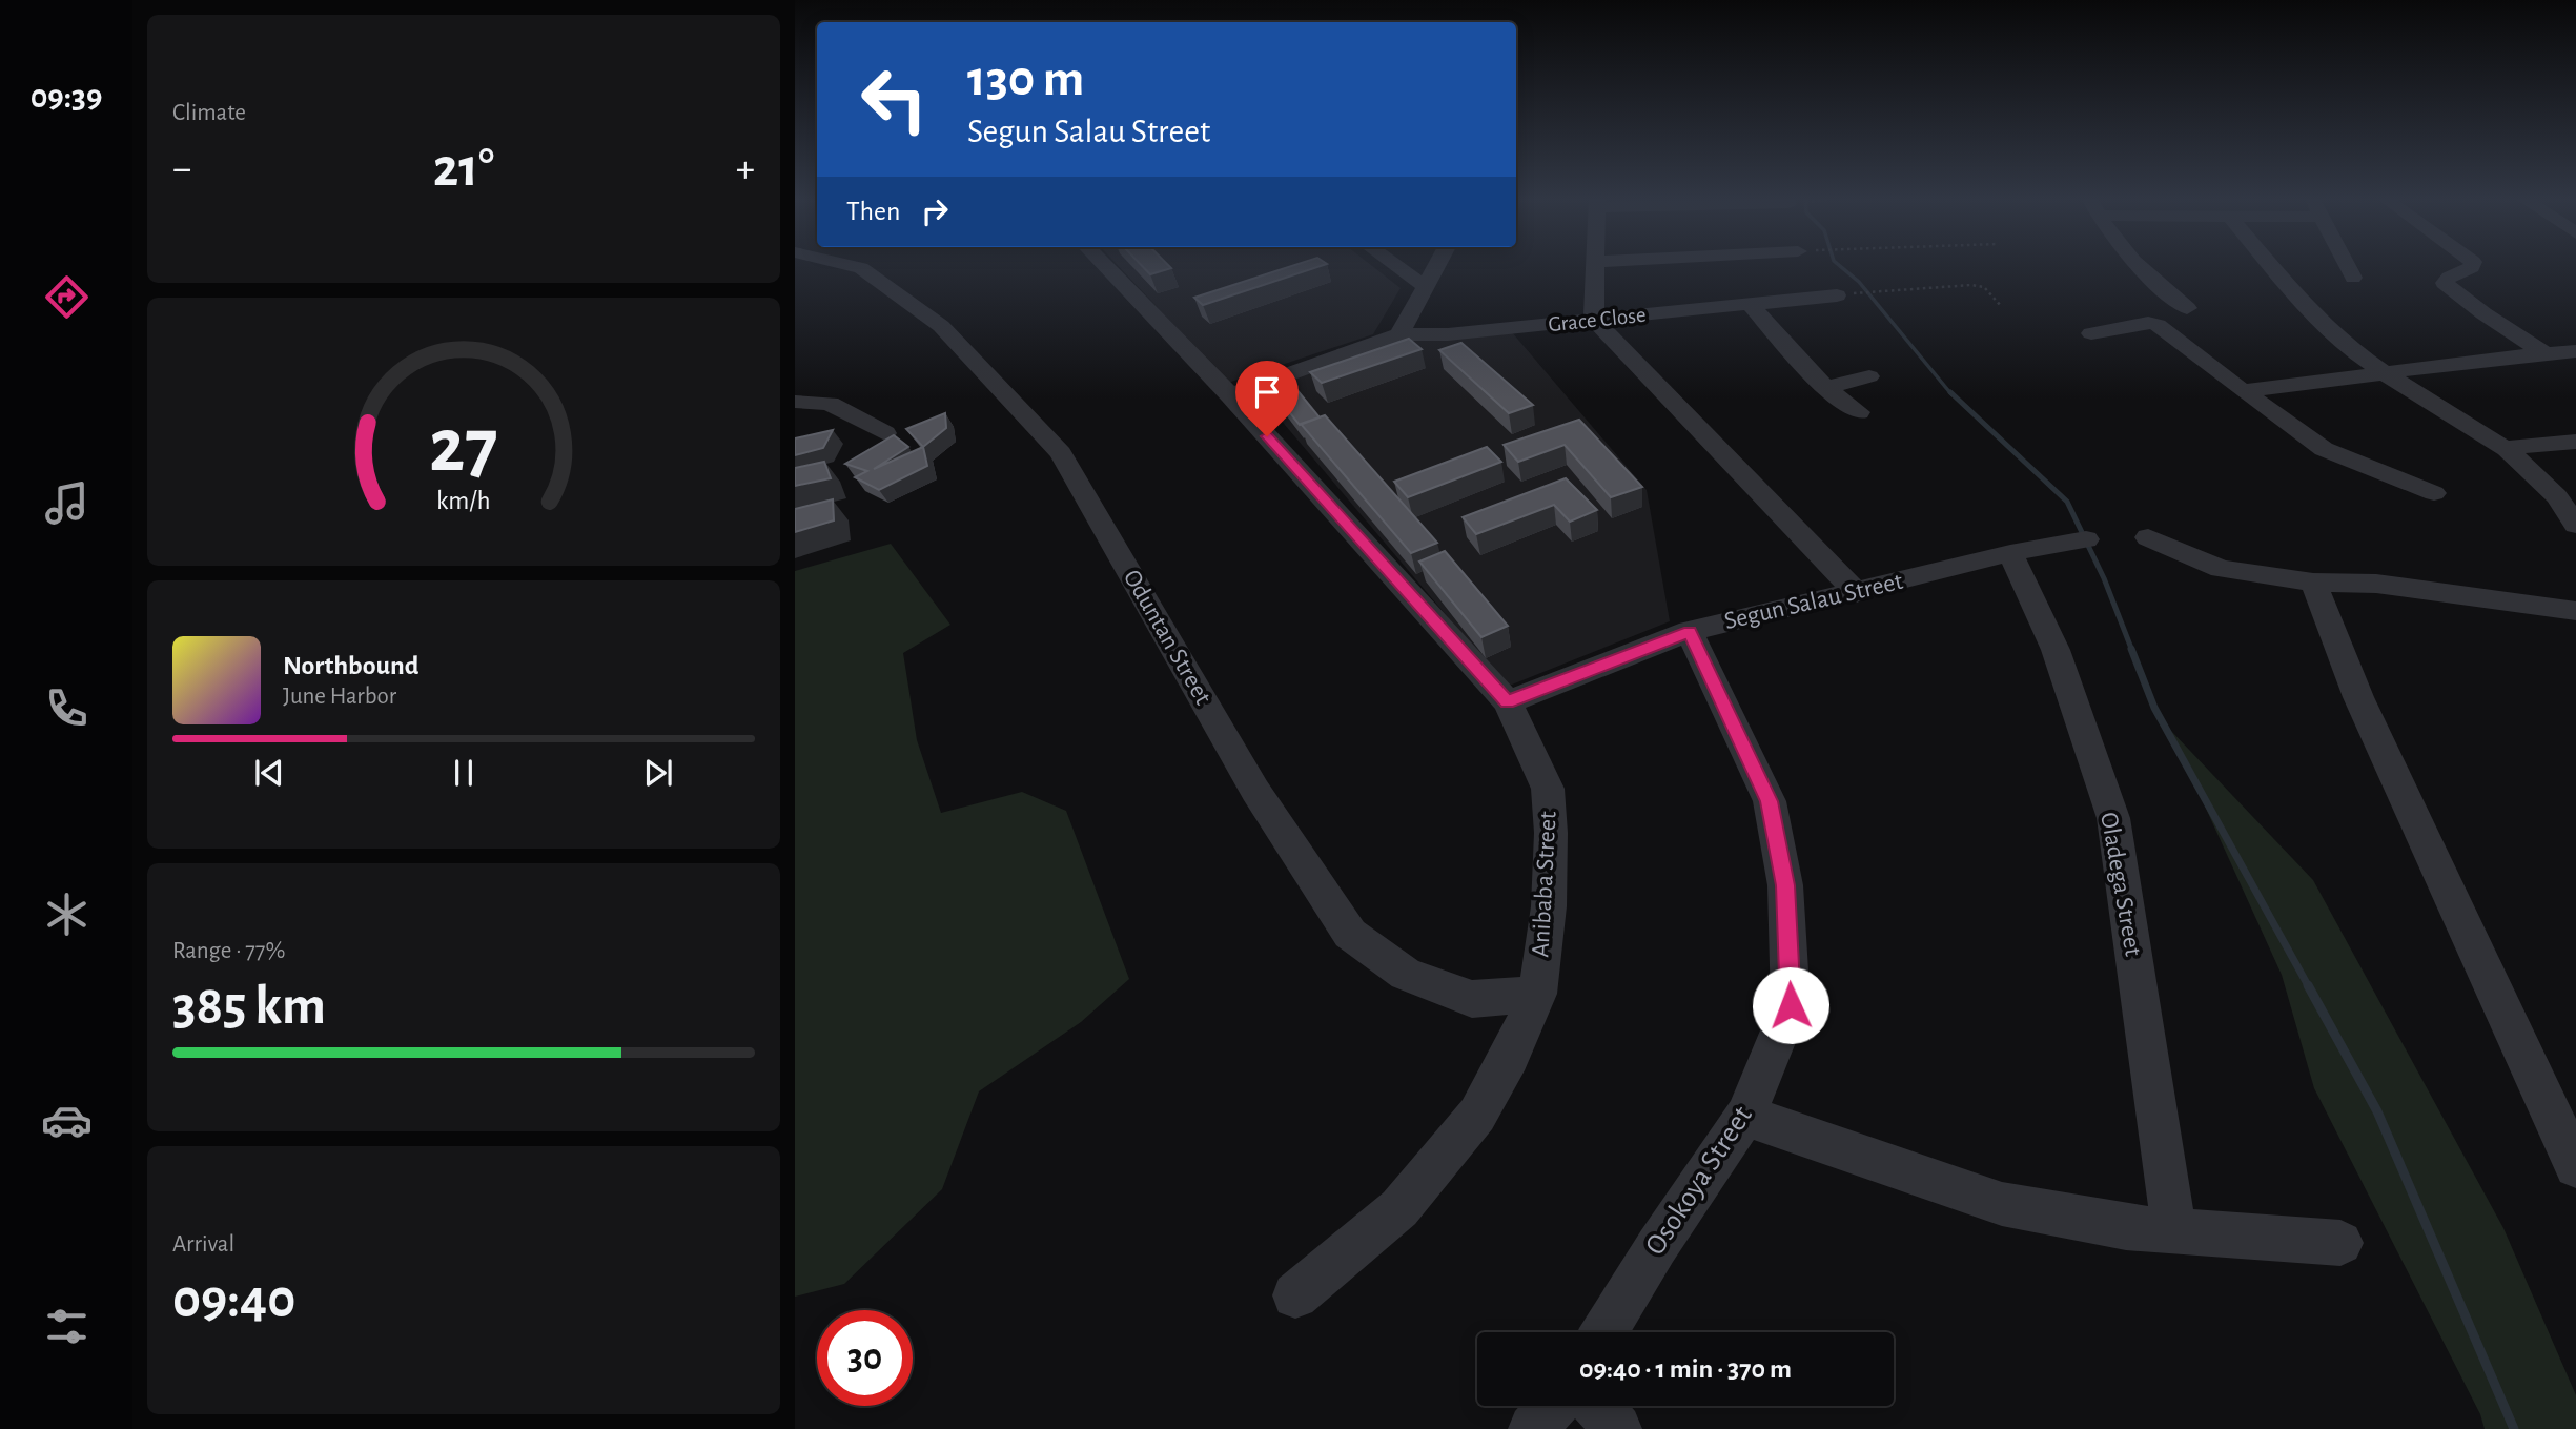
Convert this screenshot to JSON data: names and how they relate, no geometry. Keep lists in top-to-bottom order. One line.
{"streets":{"street":["Grace Close","Segun Salau Street","Oduntan Street","Anibaba Street","Oladega Street","Osokoya Street"]},"crossings":[["Grace Close","Anibaba Street"],["Segun Salau Street","Anibaba Street"],["Segun Salau Street","Oladega Street"],["Segun Salau Street","Osokoya Street"],["Oduntan Street","Anibaba Street"]],"page":{"tabs":"09:39","tile":["Climate",["Range · 77%","385 km"],["Arrival","09:40"]],"turn":["130 m","Segun Salau Street"],"heat":["−","21°","+"],"then":"Then","song":["Northbound","June Harbor"],"limit":"30","trip":"09:40 · 1 min · 370 m","gauge":["27","km/h"]}}
